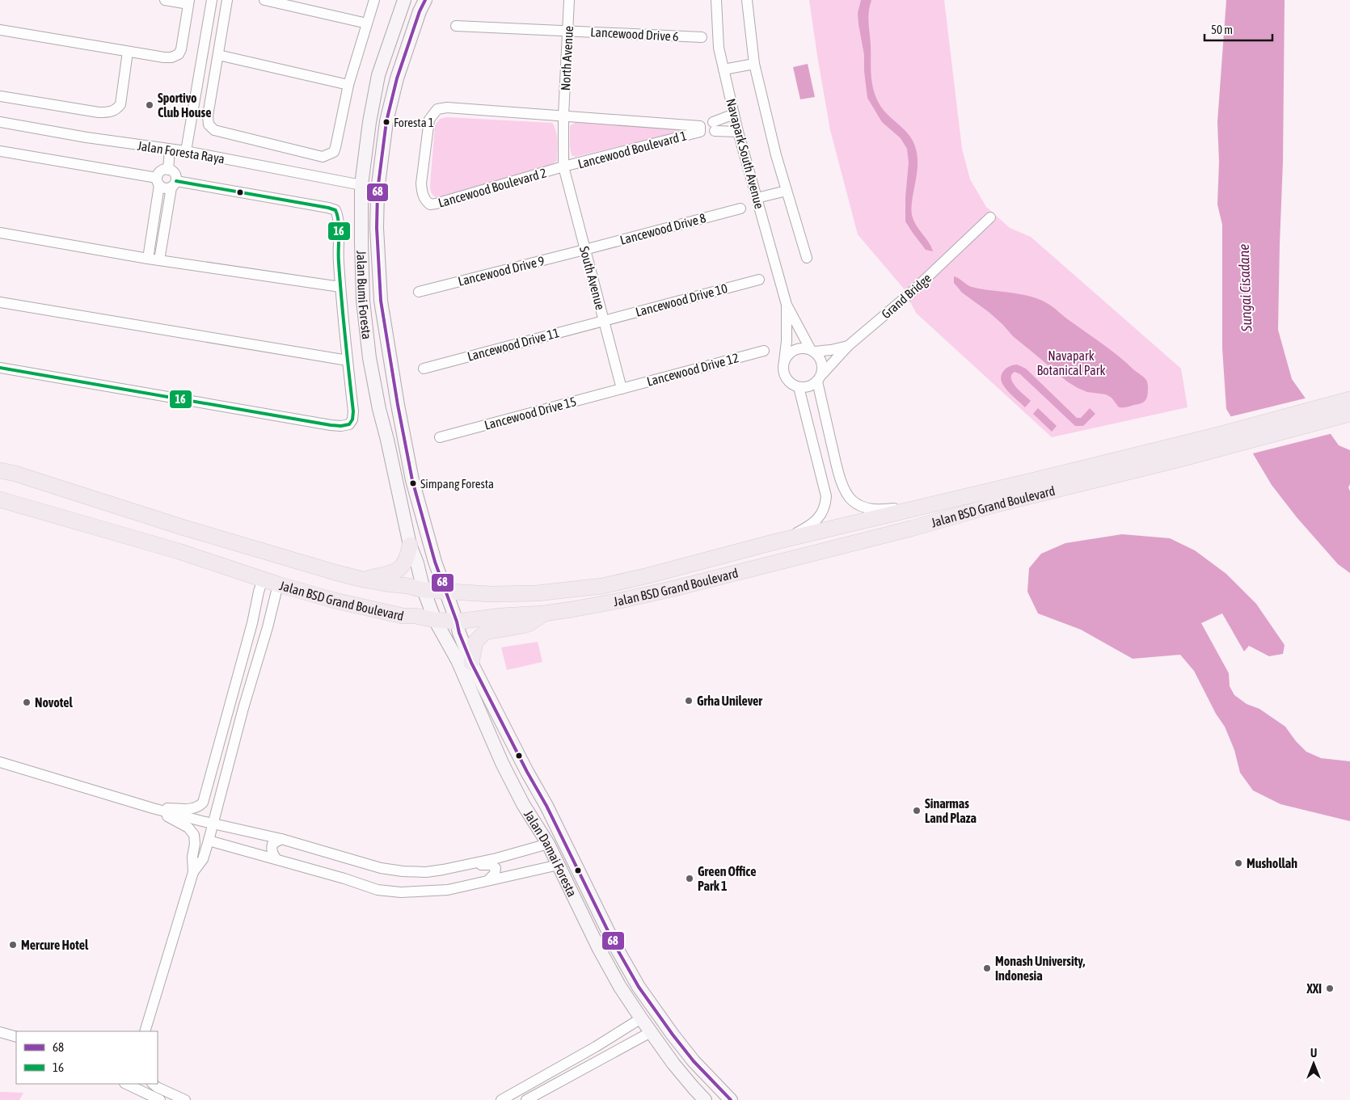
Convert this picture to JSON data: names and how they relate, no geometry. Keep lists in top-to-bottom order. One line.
{"streets":{"main road":["Jalan Bumi Foresta","Jalan BSD Grand Boulevard","Jalan Damai Foresta"],"street":["Lancewood Drive 6","North Avenue","Lancewood Boulevard 1","Jalan Foresta Raya","Navapark South Avenue","Lancewood Boulevard 2","Lancewood Drive 8","Lancewood Drive 9","South Avenue","Grand Bridge","Lancewood Drive 10","Lancewood Drive 11","Lancewood Drive 12","Lancewood Drive 15"]},"crossings":[["Lancewood Drive 6","North Avenue"],["North Avenue","Lancewood Boulevard 1"],["North Avenue","Lancewood Boulevard 2"],["North Avenue","South Avenue"],["Lancewood Boulevard 1","Lancewood Boulevard 2"],["Lancewood Boulevard 1","South Avenue"],["Jalan Foresta Raya","Jalan Bumi Foresta"],["Navapark South Avenue","Grand Bridge"],["Lancewood Boulevard 2","South Avenue"],["Lancewood Drive 8","Lancewood Drive 9"],["Lancewood Drive 8","South Avenue"],["Lancewood Drive 9","South Avenue"],["South Avenue","Lancewood Drive 10"],["South Avenue","Lancewood Drive 11"],["South Avenue","Lancewood Drive 12"],["South Avenue","Lancewood Drive 15"],["Jalan Bumi Foresta","Jalan BSD Grand Boulevard"],["Jalan Bumi Foresta","Jalan Damai Foresta"],["Lancewood Drive 10","Lancewood Drive 11"],["Lancewood Drive 12","Lancewood Drive 15"],["Jalan BSD Grand Boulevard","Jalan Damai Foresta"]],"water":["Sungai Cisadane"],"parks":["Navapark Botanical Park"],"places":["Sportivo Club House","Foresta 1","Simpang Foresta","Grha Unilever","Novotel","Sinarmas Land Plaza","Mushollah","Green Office Park 1","Mercure Hotel","Monash University, Indonesia","XXI"],"lines":["transit line 68","transit line 16"],"legend":["68","16"],"scale_bar":"50 m","north":"top"}
